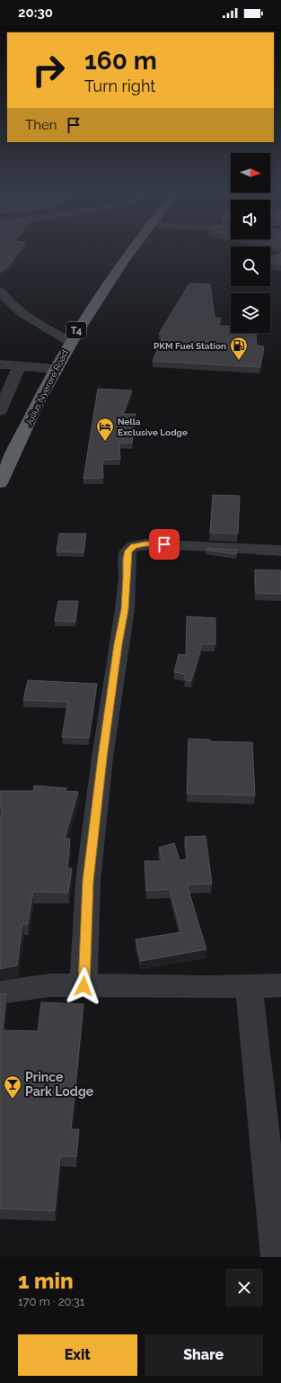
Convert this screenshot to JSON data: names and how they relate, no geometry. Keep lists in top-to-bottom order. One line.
{"streets":{"highway":["T4","Julius Nyerere Road"]},"places":{"fuel station":["PKM Fuel Station"],"hotel":["Nella Exclusive Lodge"],"bar":["Prince Park Lodge"]},"north":"right","page":{"status":"20:30","turn":["160 m","Turn right"],"then":"Then","heading":["1 min","170 m · 20:31"],"buttons":["Exit","Share"]}}
